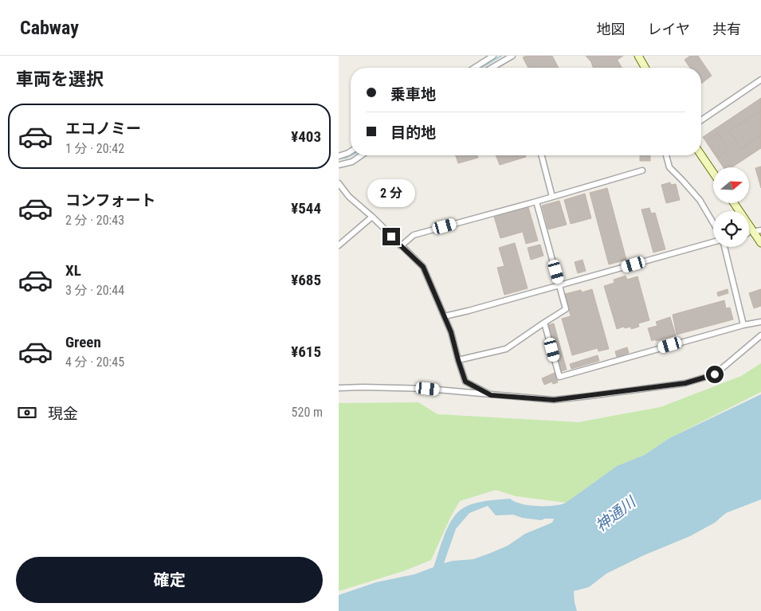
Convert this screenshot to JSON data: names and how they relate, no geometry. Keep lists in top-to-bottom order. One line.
{"water":["神通川"],"north":"right","page":{"header":"Cabway","nav":["地図","レイヤ","共有"],"heading":"車両を選択","banner":["乗車地","目的地"],"list":[{"name":"エコノミー","note":"1 分 · 20:42","value":"¥403"},{"name":"コンフォート","note":"2 分 · 20:43","value":"¥544"},{"name":"XL","note":"3 分 · 20:44","value":"¥685"},{"name":"Green","note":"4 分 · 20:45","value":"¥615"}],"bubble":"2 分","pay":["現金","520 m"],"buttons":"確定"}}
